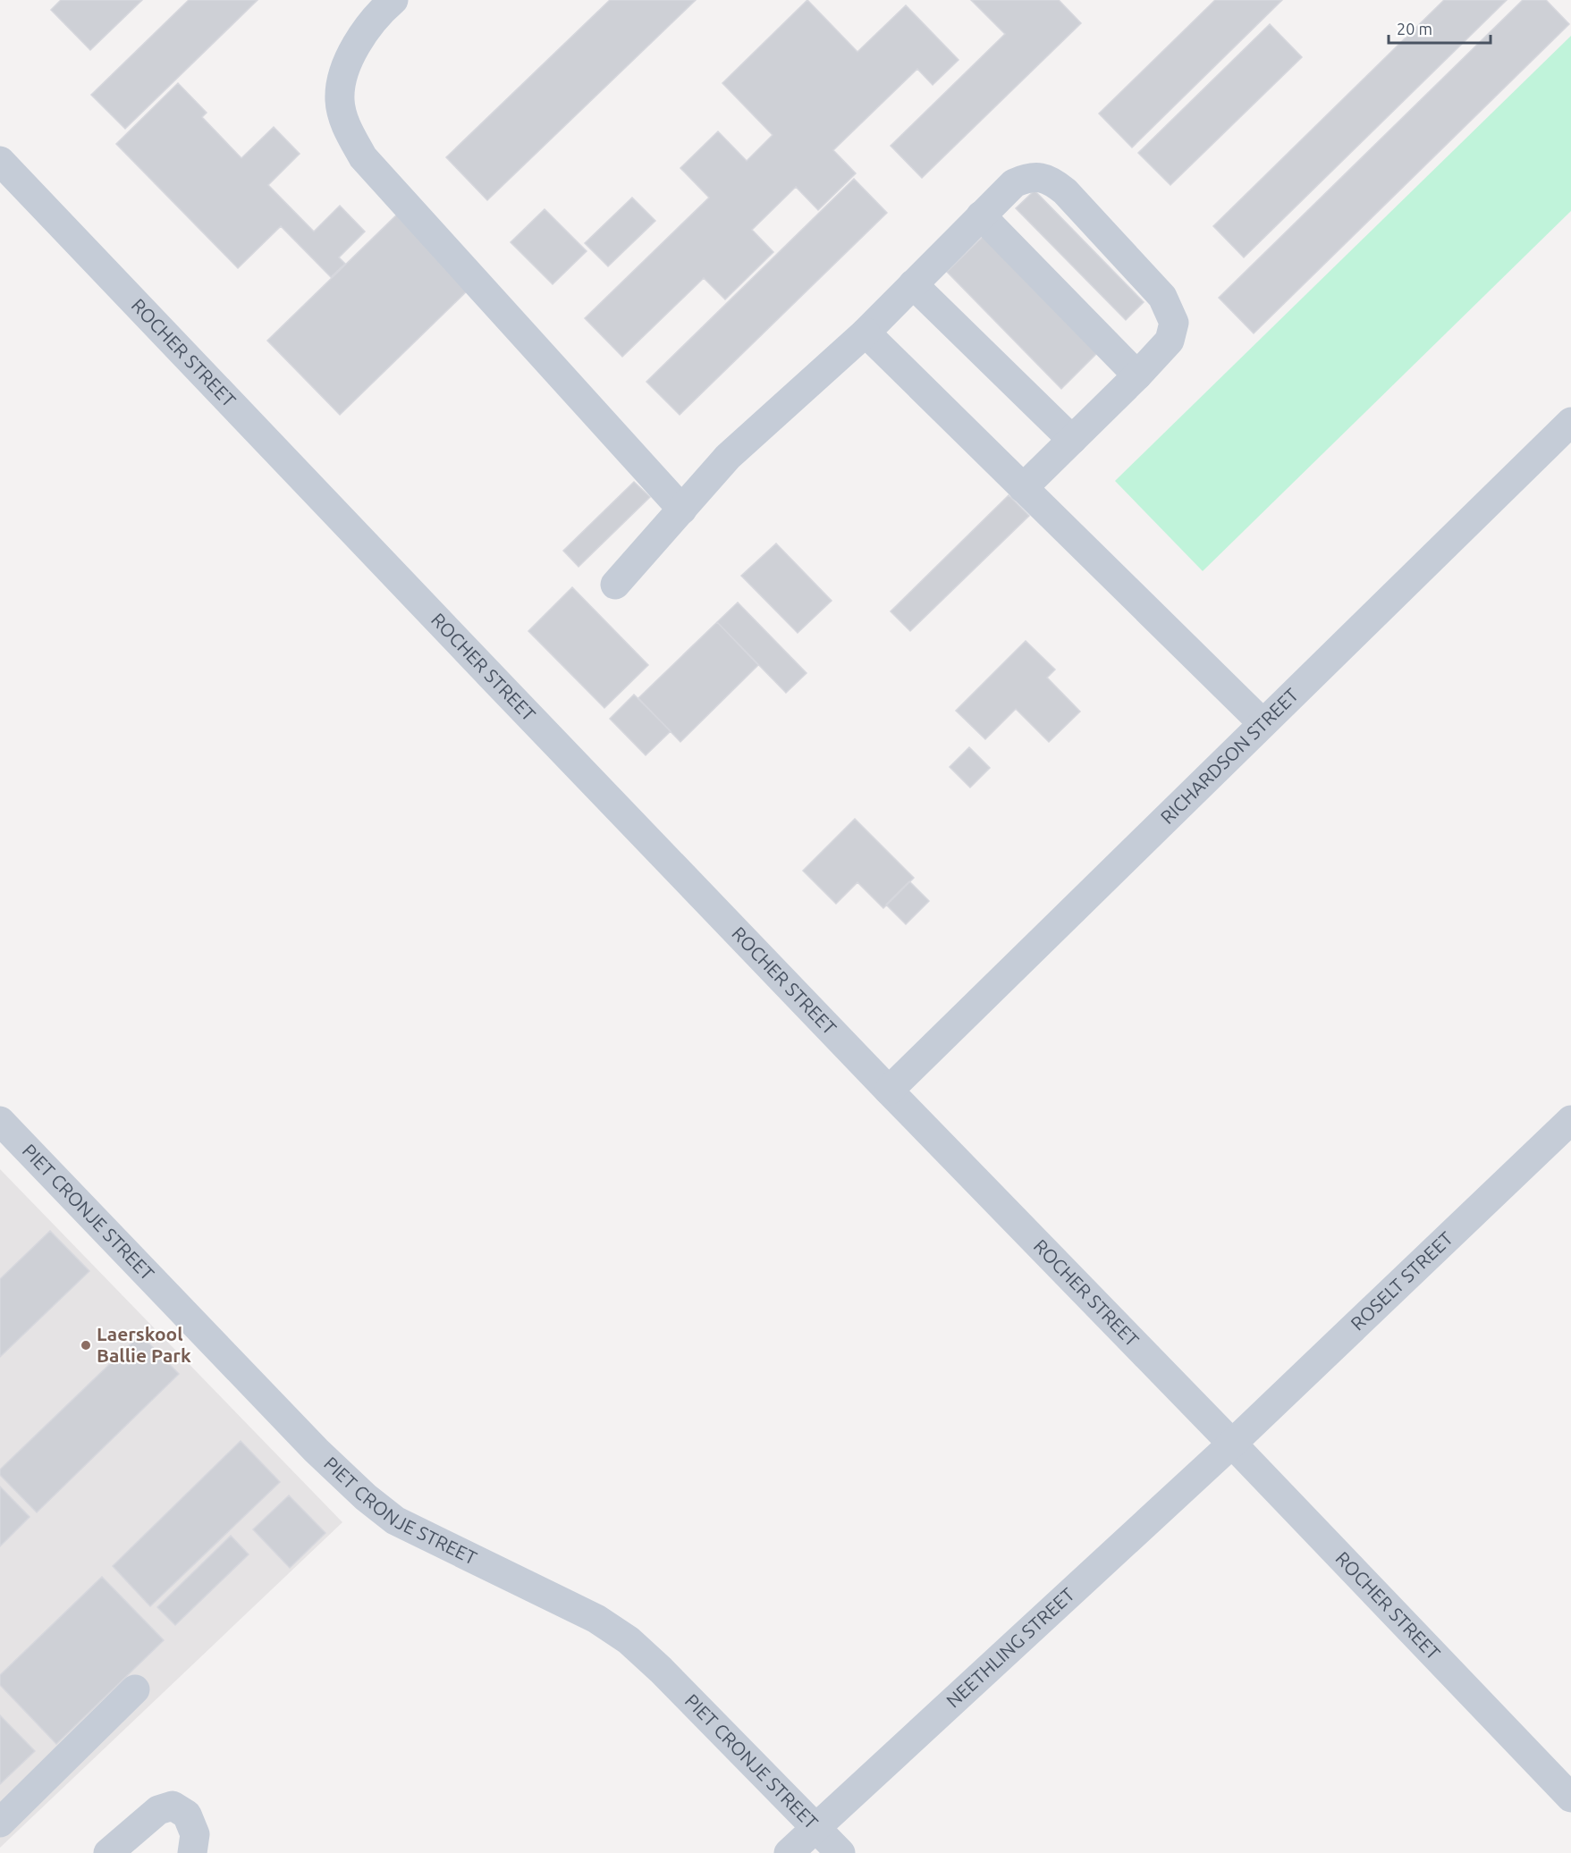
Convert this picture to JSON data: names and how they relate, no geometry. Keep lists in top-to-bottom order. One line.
{"streets":{"street":["ROCHER STREET","RICHARDSON STREET","PIET CRONJE STREET","ROSELT STREET","NEETHLING STREET"]},"crossings":[["ROCHER STREET","RICHARDSON STREET"],["ROCHER STREET","ROSELT STREET"],["ROCHER STREET","NEETHLING STREET"],["PIET CRONJE STREET","NEETHLING STREET"],["ROSELT STREET","NEETHLING STREET"]],"places":["Laerskool Ballie Park"],"scale_bar":"20 m"}
